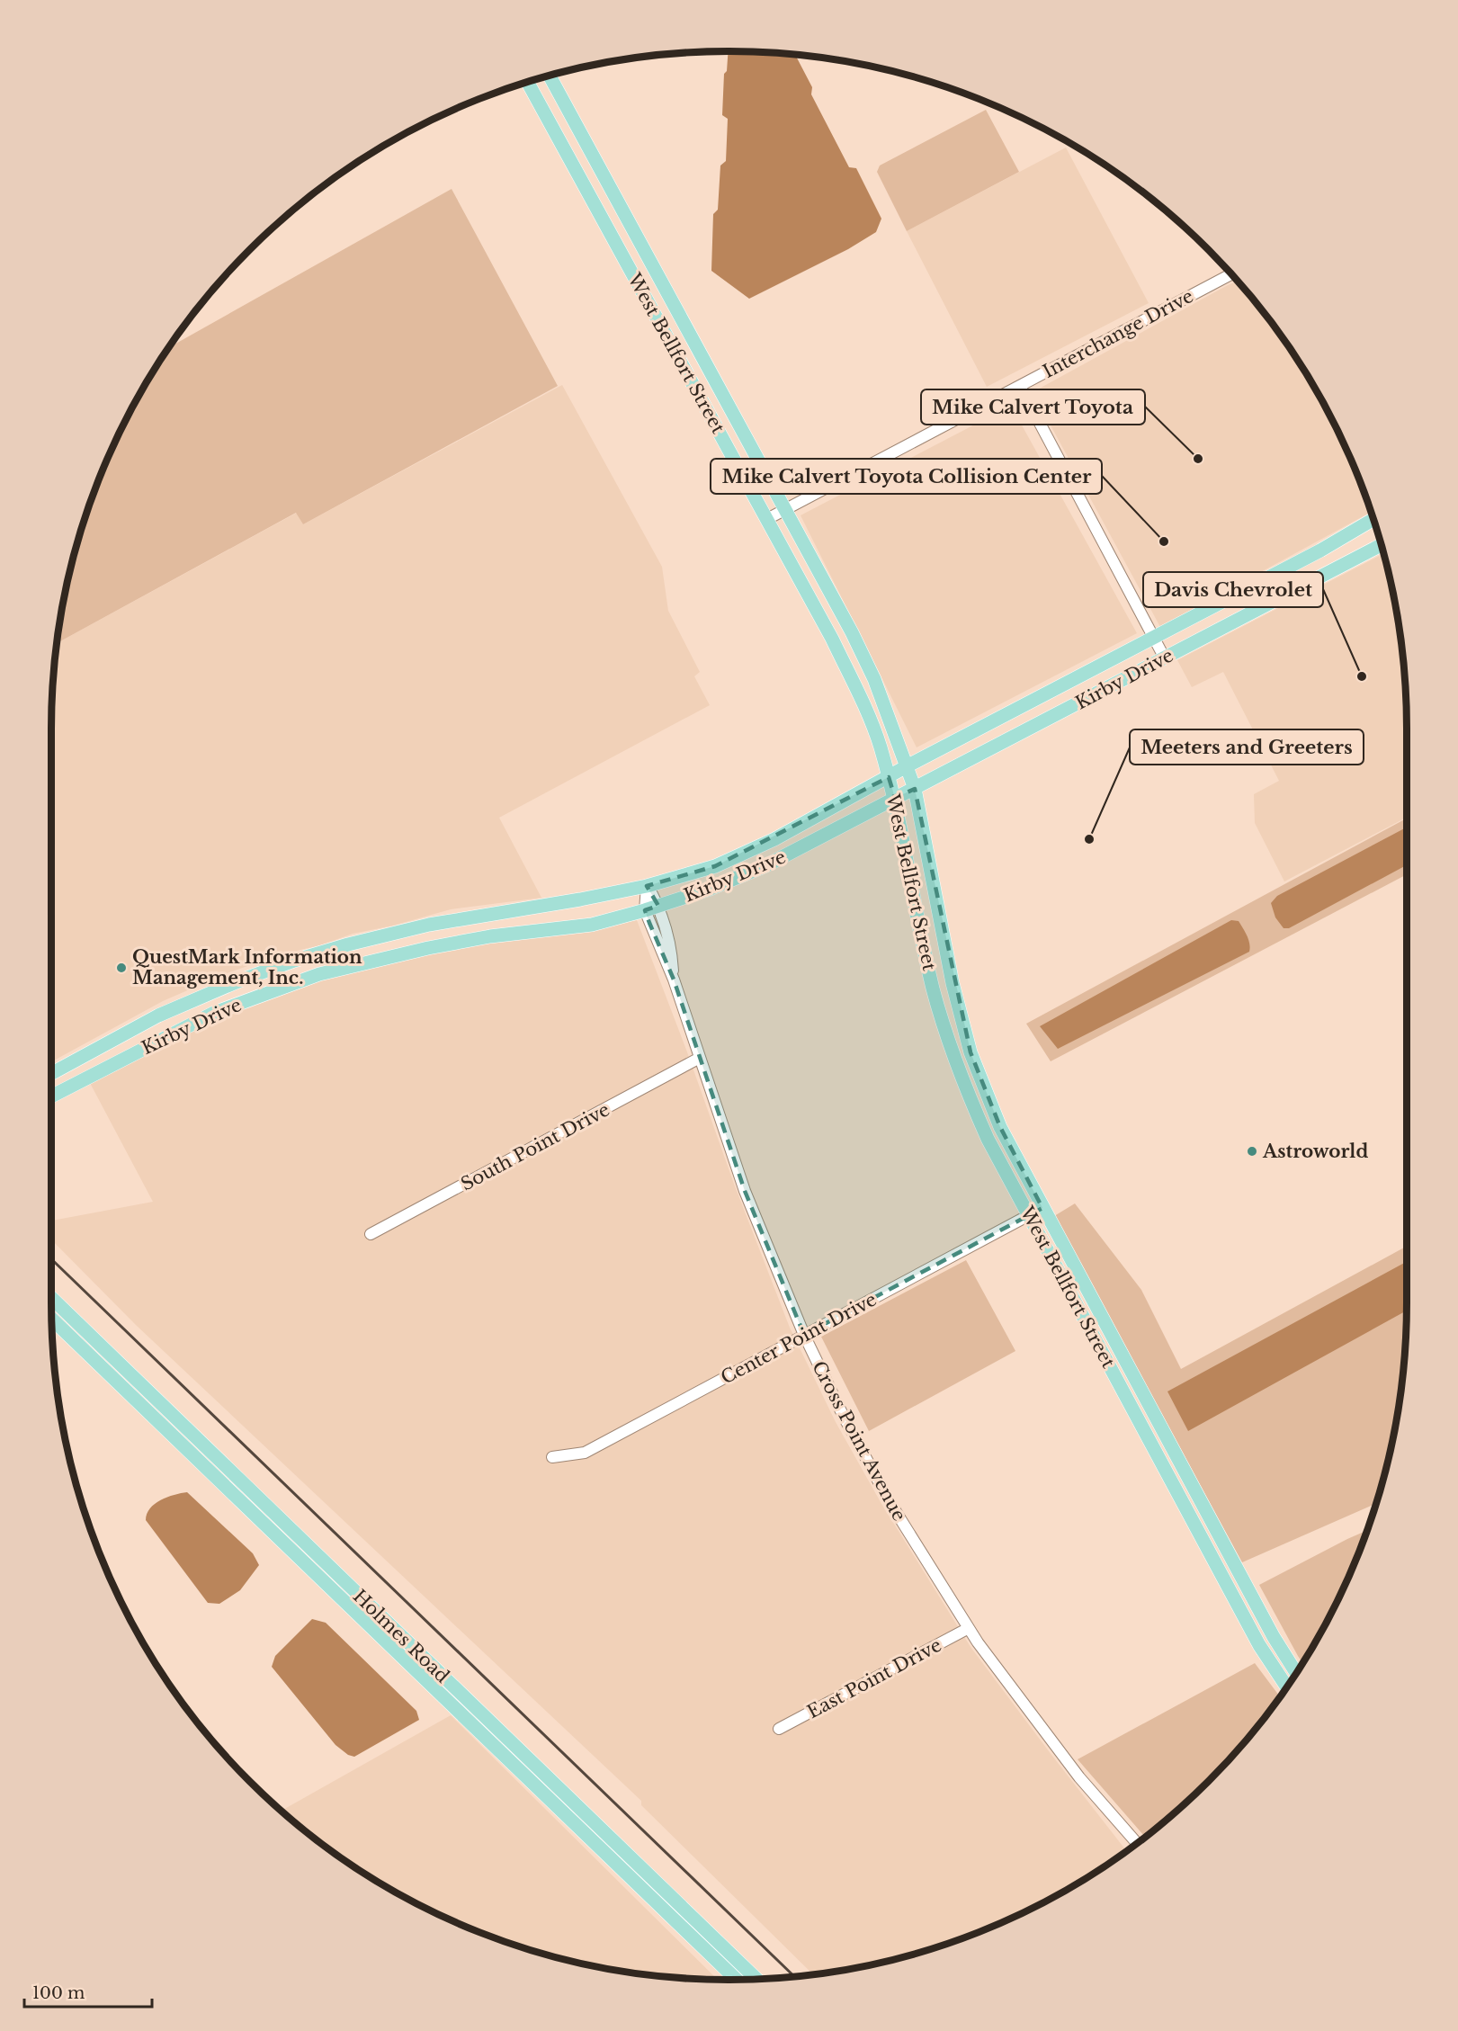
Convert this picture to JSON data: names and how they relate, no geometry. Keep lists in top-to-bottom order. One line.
{"streets":{"main road":["West Bellfort Street","Kirby Drive","Holmes Road"],"street":["Interchange Drive","South Point Drive","Center Point Drive","Cross Point Avenue","East Point Drive"]},"crossings":[["Interchange Drive","West Bellfort Street"],["West Bellfort Street","Kirby Drive"],["West Bellfort Street","Center Point Drive"],["Kirby Drive","Cross Point Avenue"],["South Point Drive","Cross Point Avenue"],["Center Point Drive","Cross Point Avenue"],["Cross Point Avenue","East Point Drive"]],"places":["Mike Calvert Toyota","Mike Calvert Toyota Collision Center","Davis Chevrolet","Meeters and Greeters","QuestMark Information Management, Inc.","Astroworld"],"scale_bar":"100 m"}
